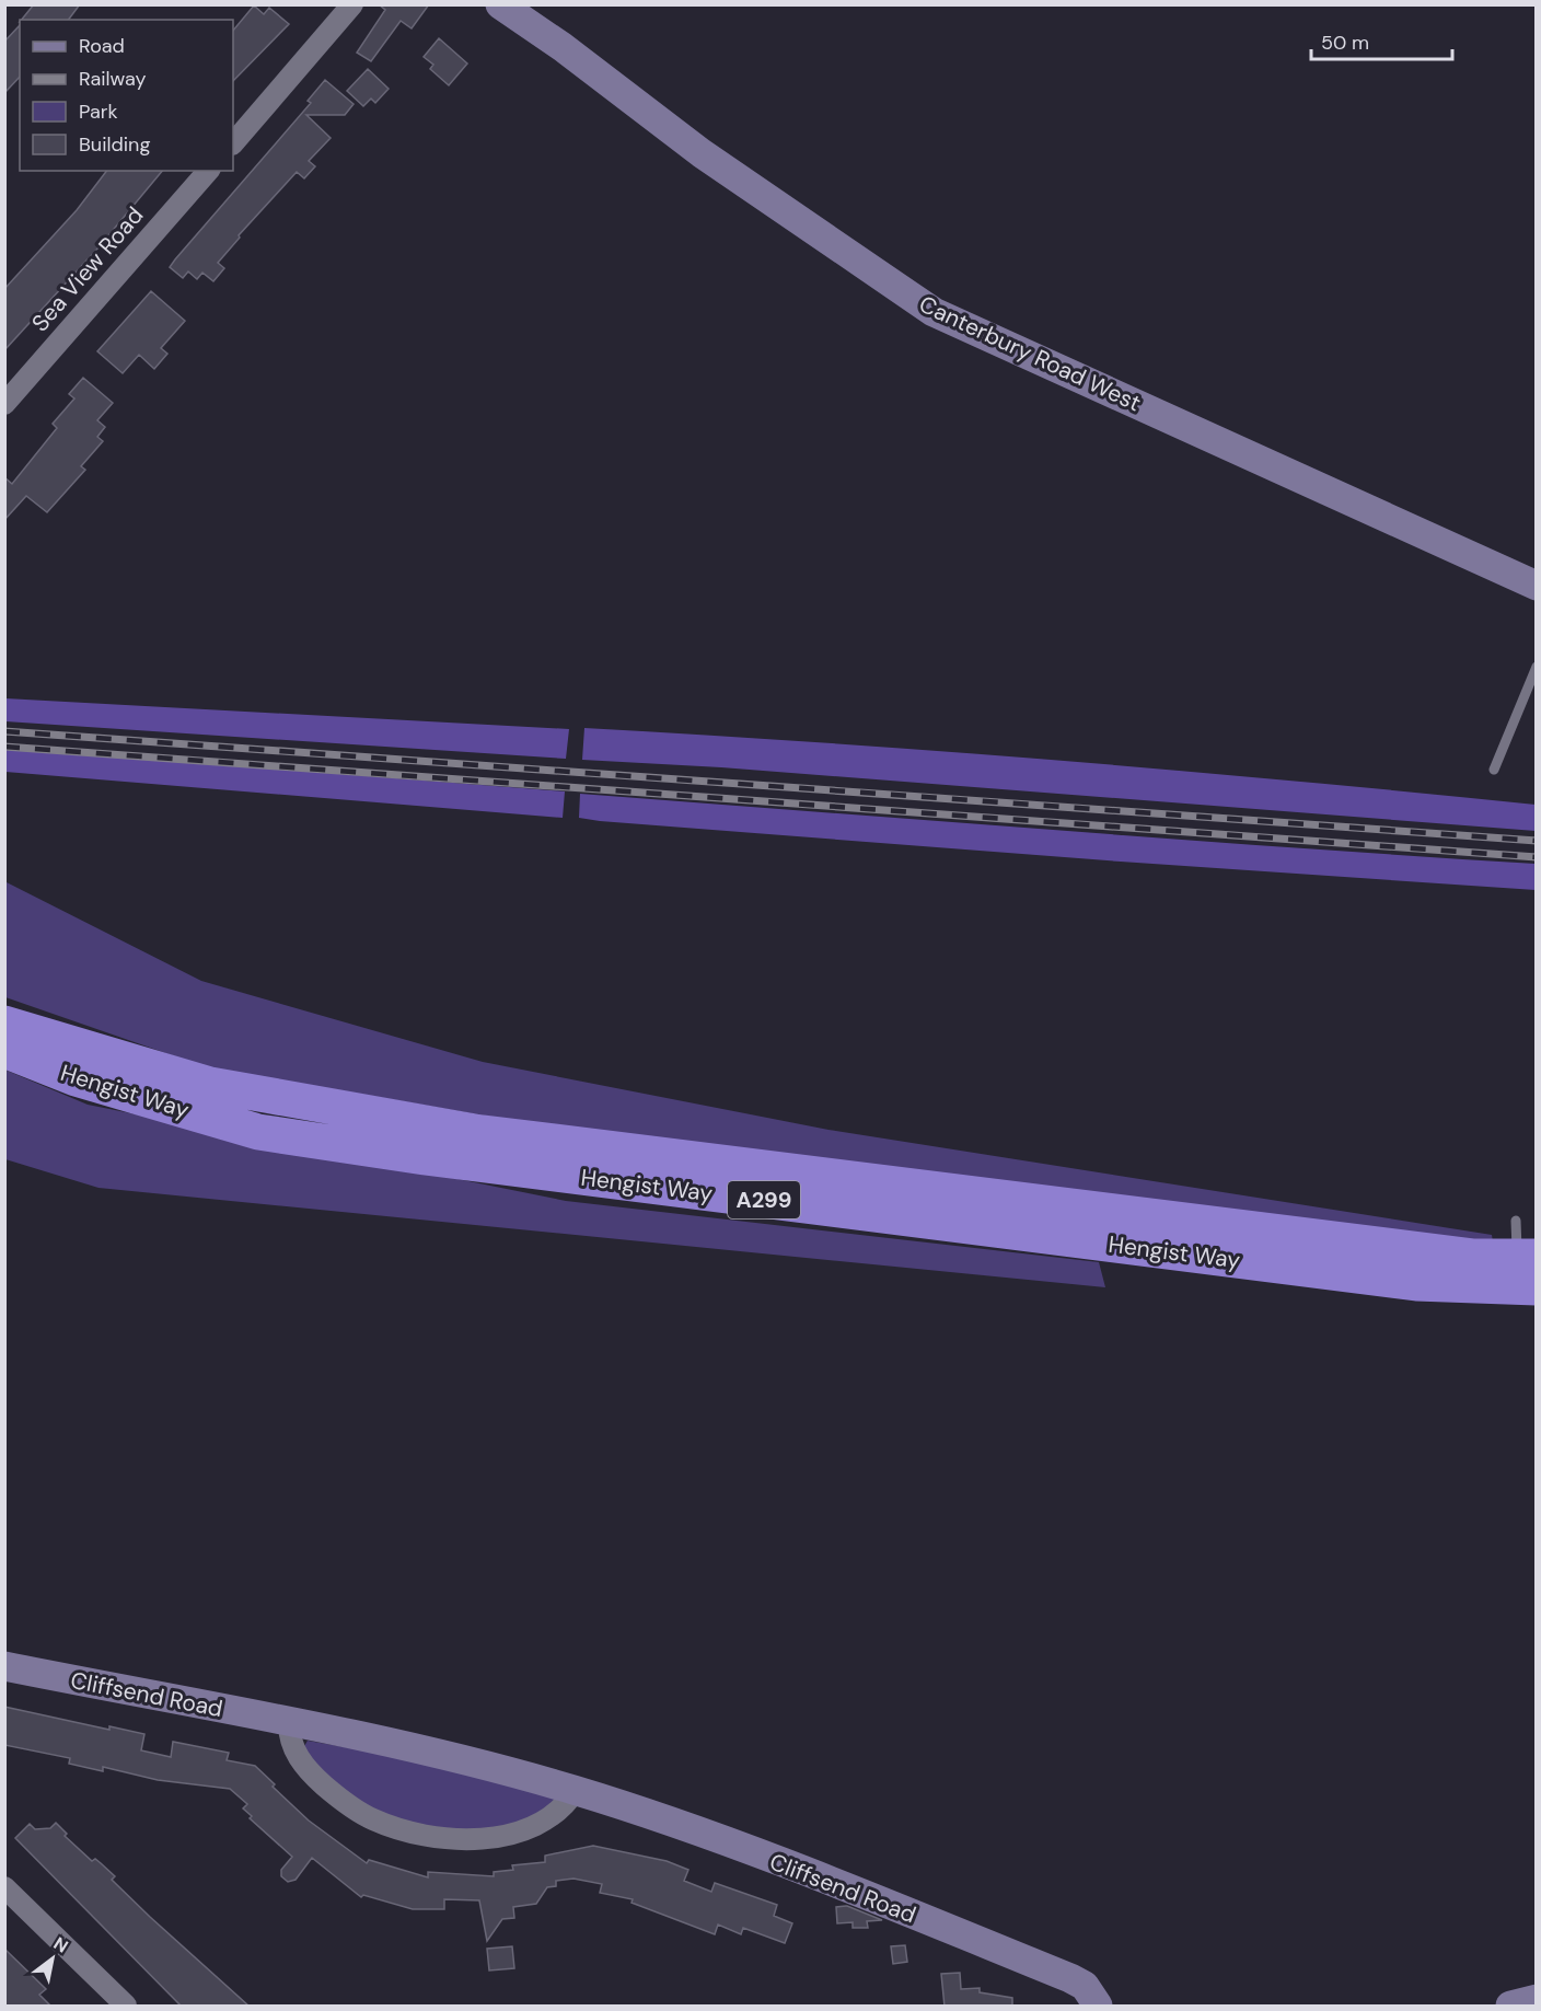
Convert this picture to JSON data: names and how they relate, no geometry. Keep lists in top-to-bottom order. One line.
{"streets":{"highway":["Hengist Way","A299"],"street":["Sea View Road","Canterbury Road West","Cliffsend Road"]},"legend":["Road","Railway","Park","Building"],"scale_bar":"50 m","north":"top right"}
